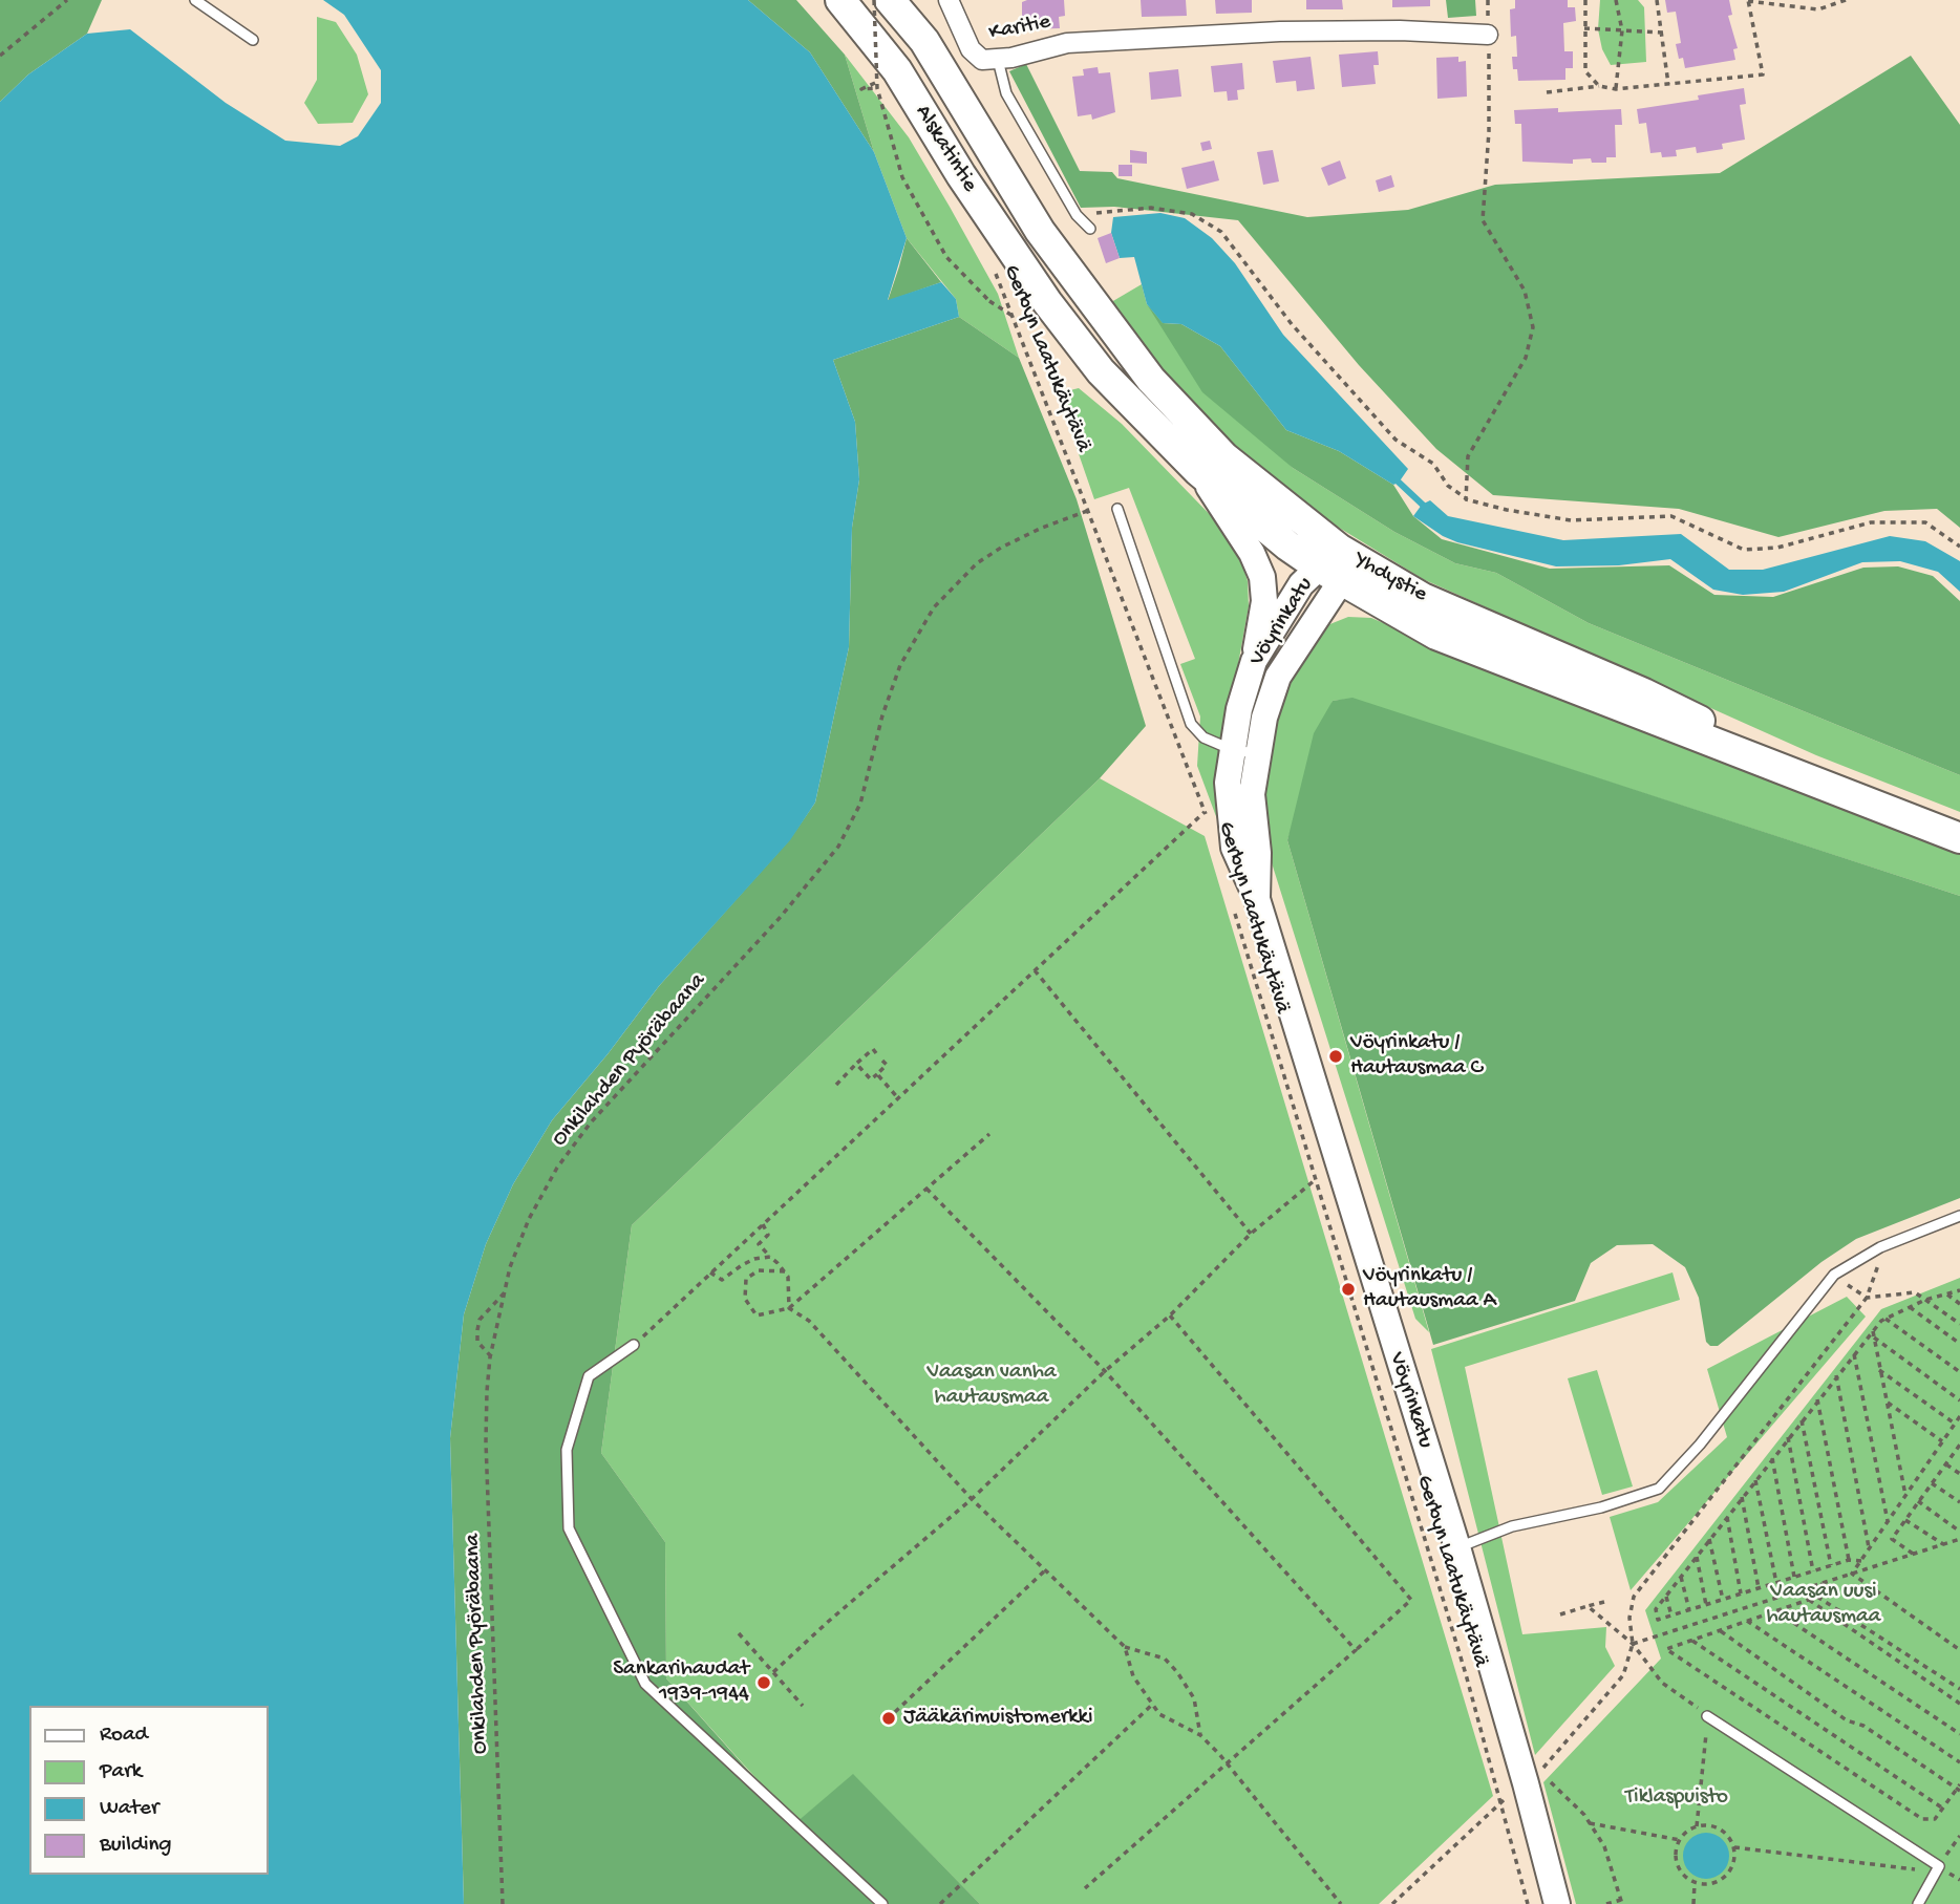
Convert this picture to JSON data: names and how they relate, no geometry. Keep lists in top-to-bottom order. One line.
{"streets":{"main road":["Alskatintie","Yhdystie","Vöyrinkatu"],"street":["Karitie"],"path":["Gerbyn Laatukäytävä","Onkilahden Pyöräbaana"]},"crossings":[["Alskatintie","Yhdystie"],["Gerbyn Laatukäytävä","Vöyrinkatu"],["Gerbyn Laatukäytävä","Onkilahden Pyöräbaana"],["Yhdystie","Vöyrinkatu"]],"parks":["Vaasan vanha hautausmaa","Vaasan uusi hautausmaa","Tiklaspuisto"],"places":["Vöyrinkatu / Hautausmaa C","Vöyrinkatu / Hautausmaa A","Sankarihaudat 1939-1944","Jääkärimuistomerkki"],"legend":["Road","Park","Water","Building"]}
